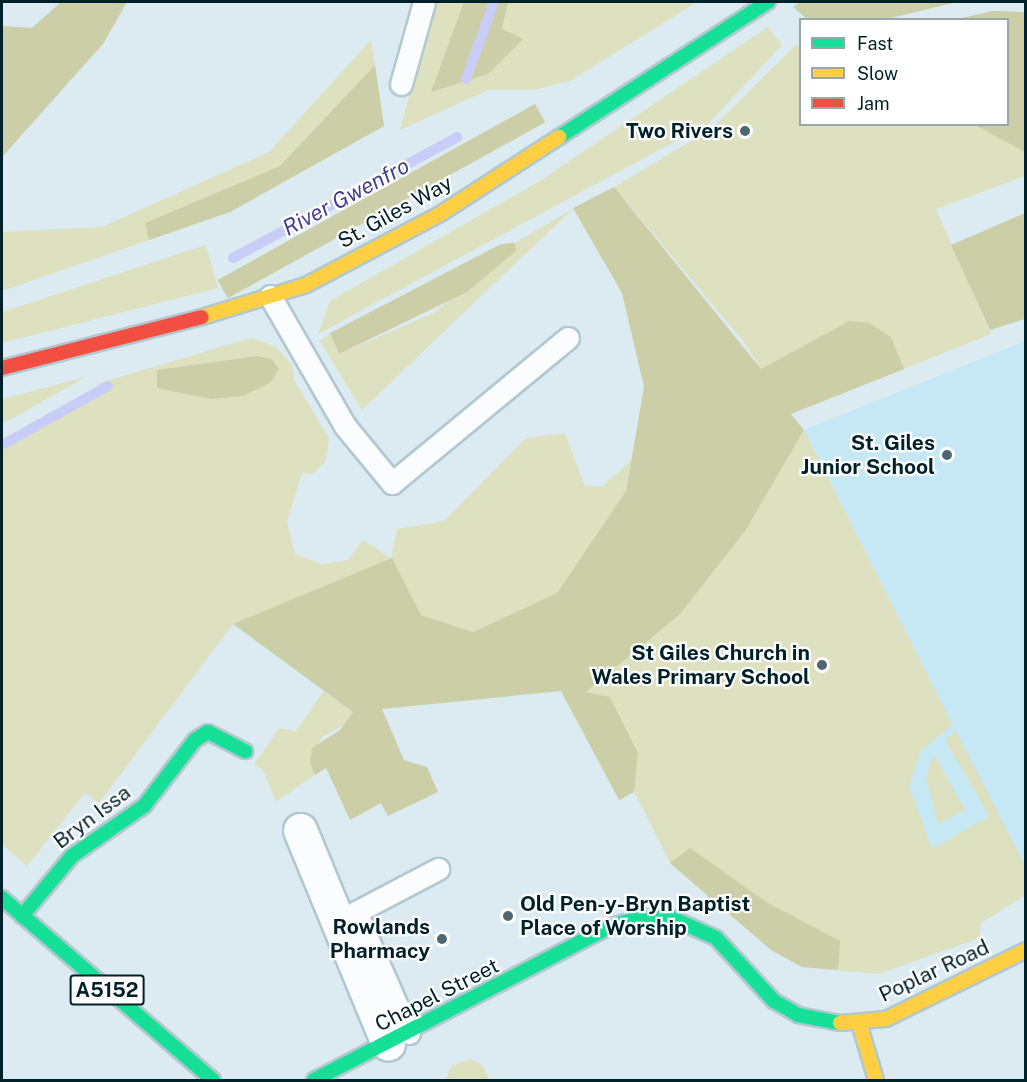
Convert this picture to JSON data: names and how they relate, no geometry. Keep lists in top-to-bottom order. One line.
{"streets":{"street":["St. Giles Way","Bryn Issa","Poplar Road","A5152","Chapel Street"]},"crossings":[["Bryn Issa","A5152"],["Poplar Road","Chapel Street"]],"water":["River Gwenfro"],"places":["Two Rivers","St. Giles Junior School","St Giles Church in Wales Primary School","Old Pen-y-Bryn Baptist Place of Worship","Rowlands Pharmacy"],"legend":["Fast","Slow","Jam"]}
